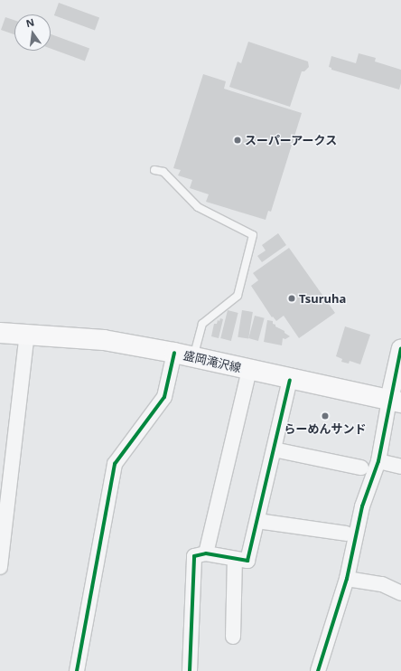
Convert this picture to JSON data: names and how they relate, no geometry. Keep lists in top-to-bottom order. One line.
{"streets":{"main road":["盛岡滝沢線"]},"places":["スーパーアークス","Tsuruha","らーめんサンド"],"north":"top"}
